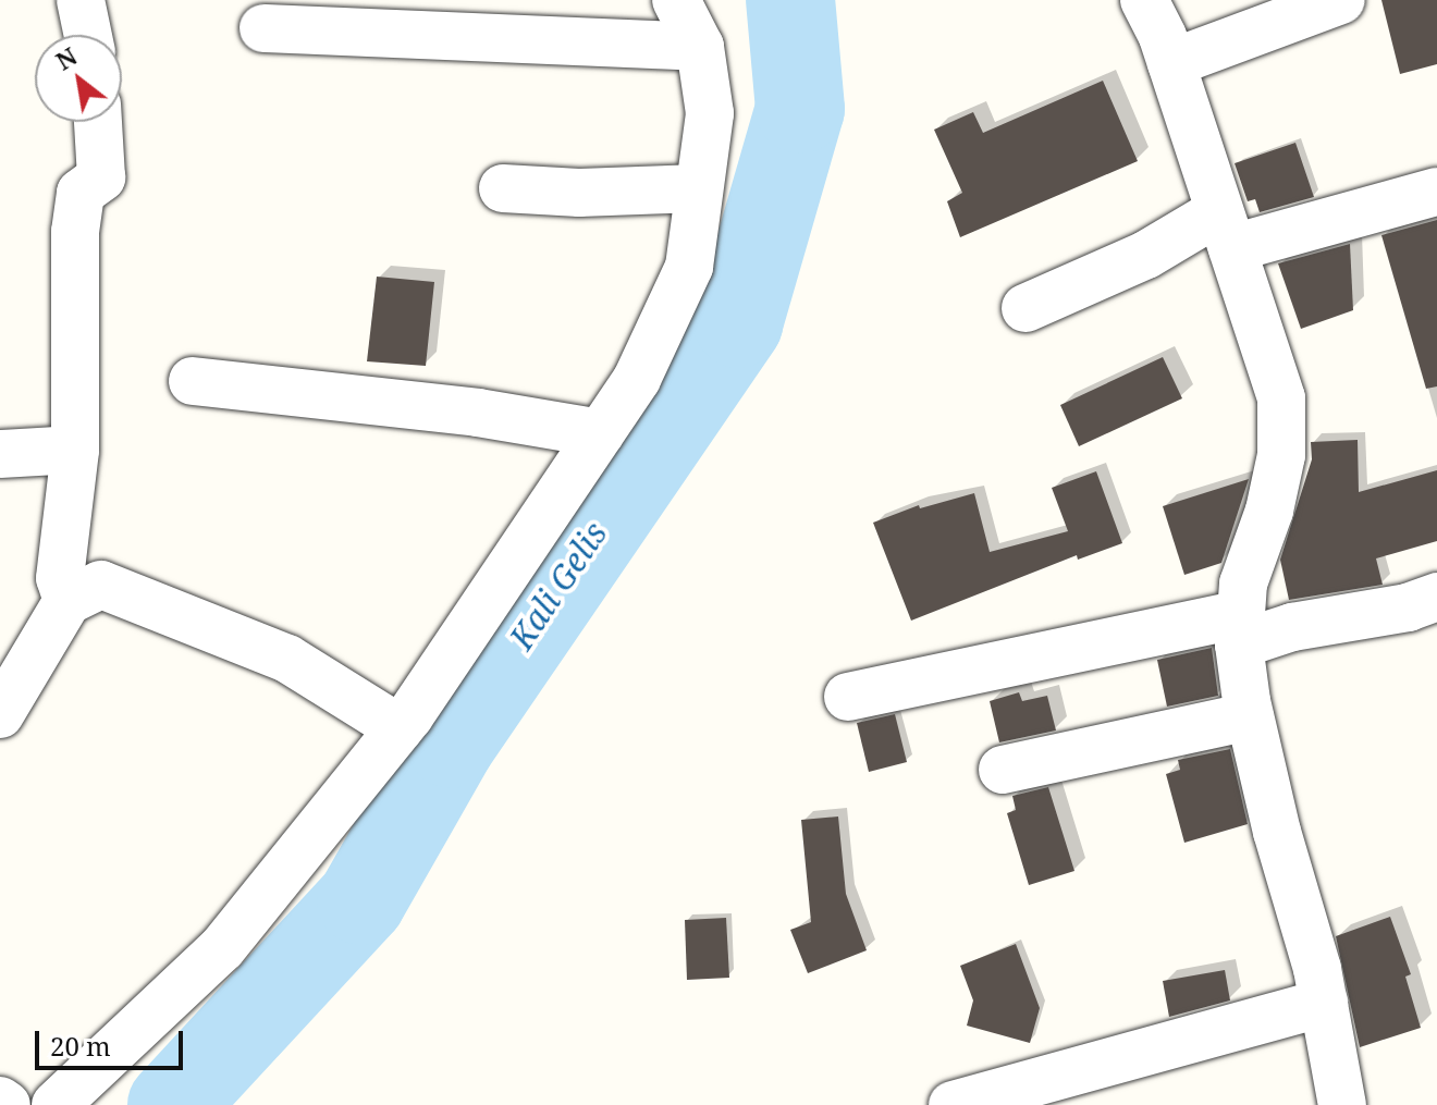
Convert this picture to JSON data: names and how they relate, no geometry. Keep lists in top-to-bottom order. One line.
{"water":["Kali Gelis"],"scale_bar":"20 m","north":"top left"}
